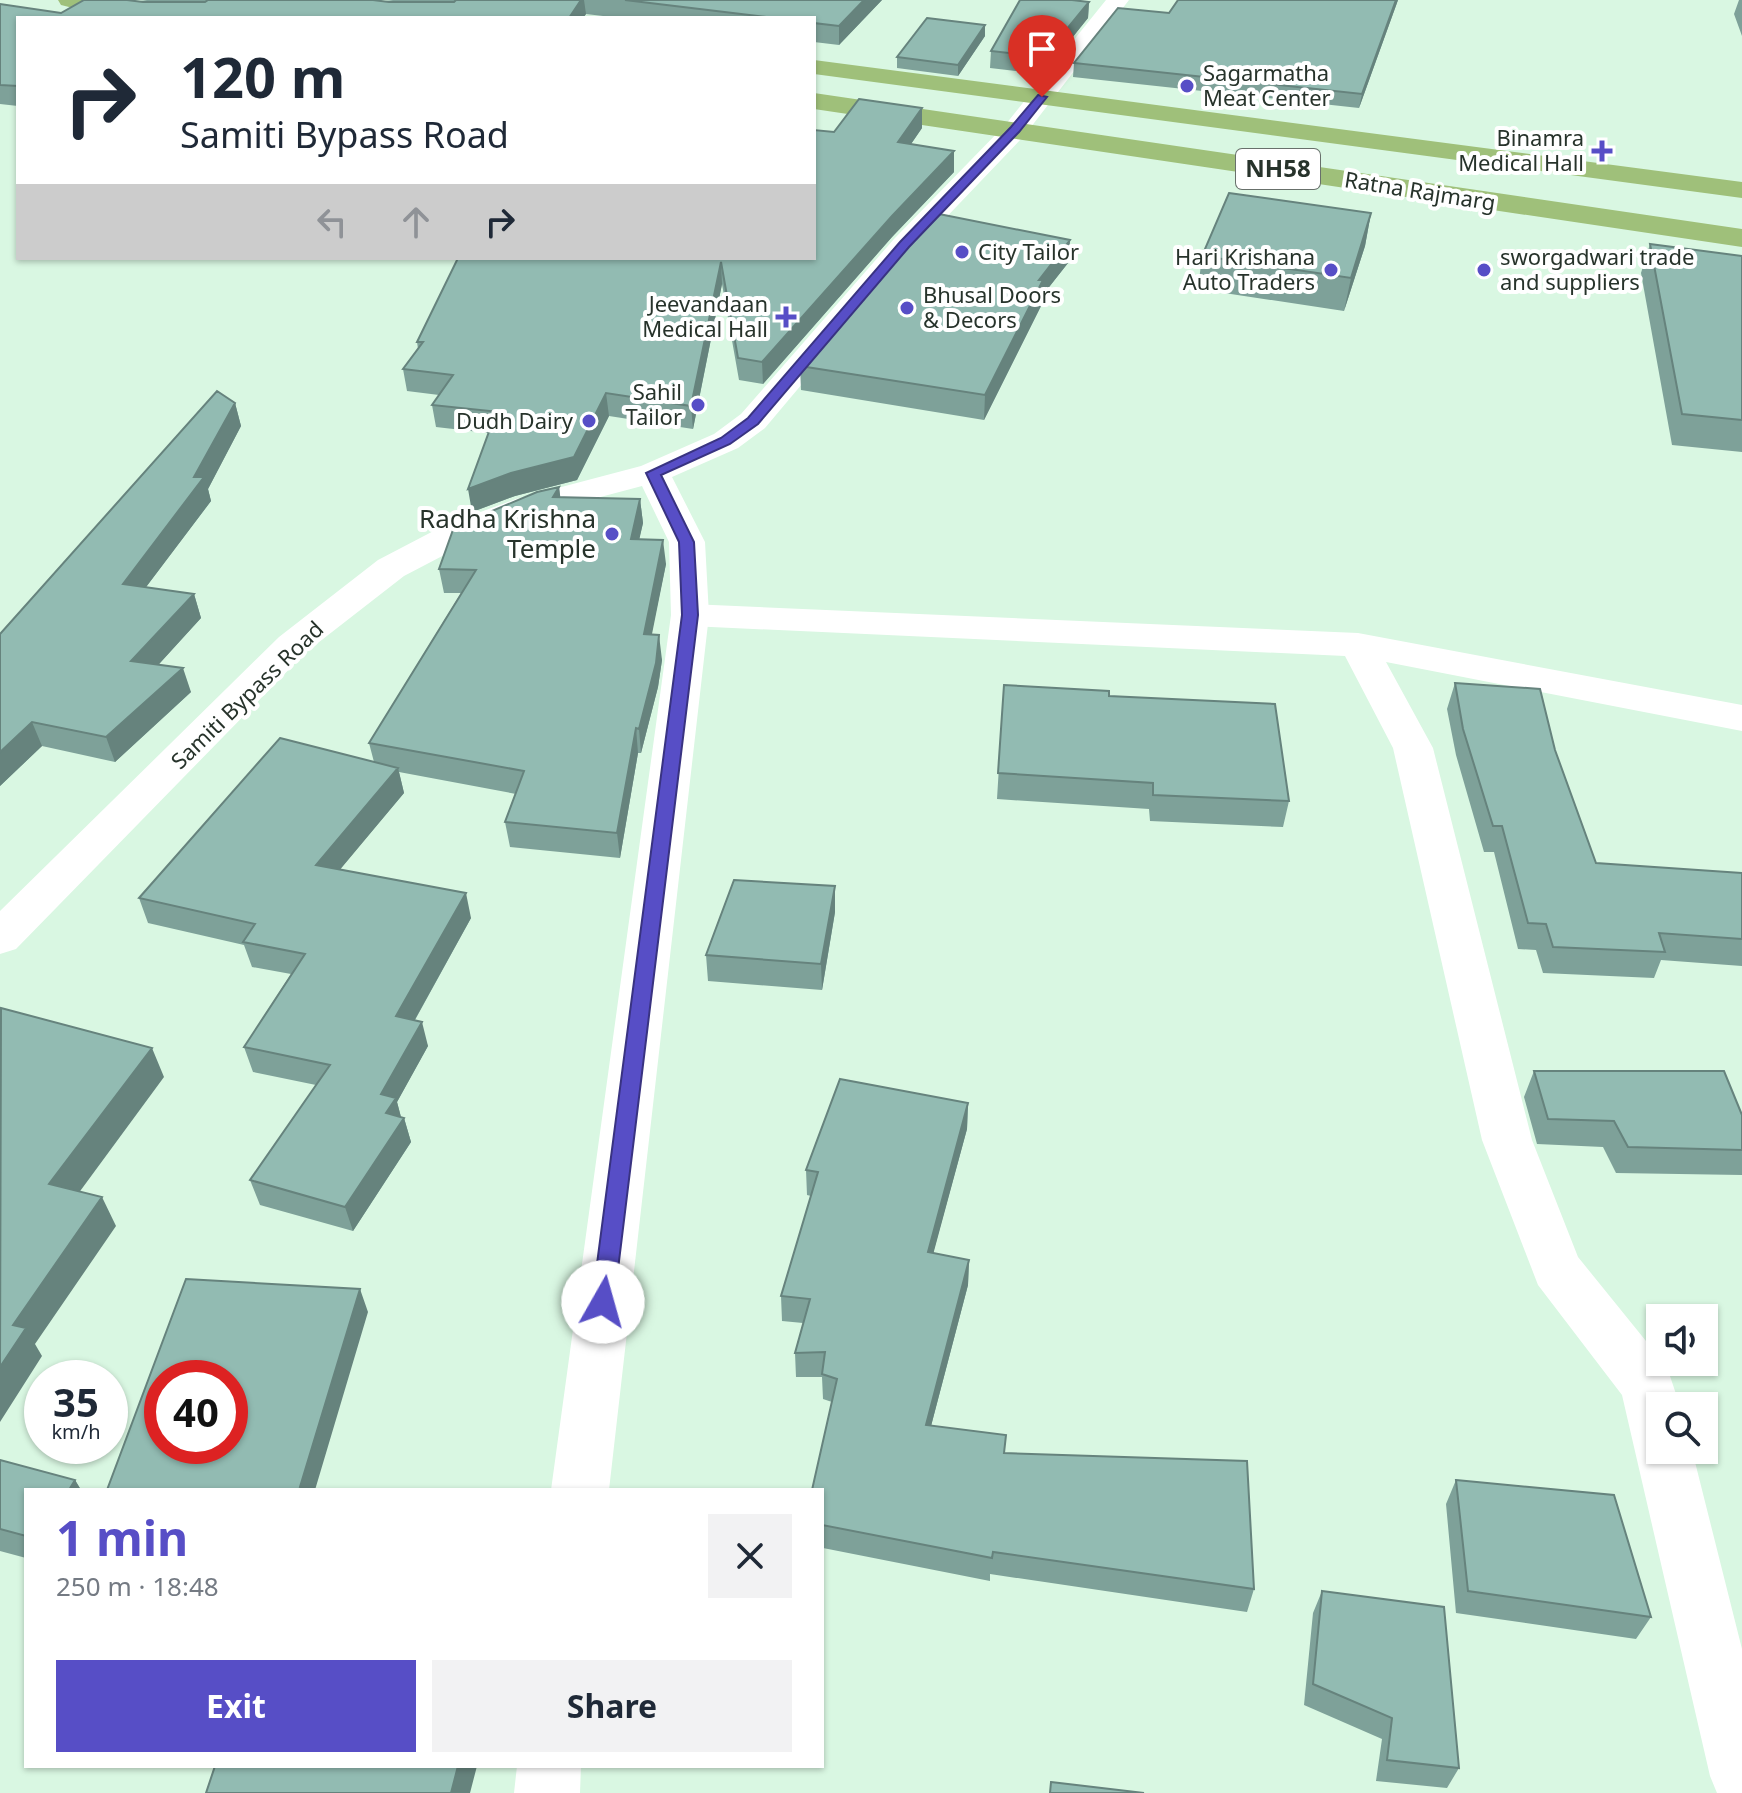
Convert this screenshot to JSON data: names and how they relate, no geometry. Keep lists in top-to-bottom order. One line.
{"streets":{"highway":["NH58","Ratna Rajmarg"],"street":["Samiti Bypass Road"]},"crossings":[["Ratna Rajmarg","Samiti Bypass Road"]],"places":{"other":["Sagarmatha Meat Center","City Tailor","Hari Krishana Auto Traders","sworgadwari trade and suppliers","Bhusal Doors & Decors","Sahil Tailor","Dudh Dairy","Radha Krishna Temple"],"health":["Binamra Medical Hall","Jeevandaan Medical Hall"]},"page":{"turn":["120 m","Samiti Bypass Road"],"speed":"35 km/h","limit":"40","heading":["1 min","250 m · 18:48"],"buttons":["Exit","Share"]}}
